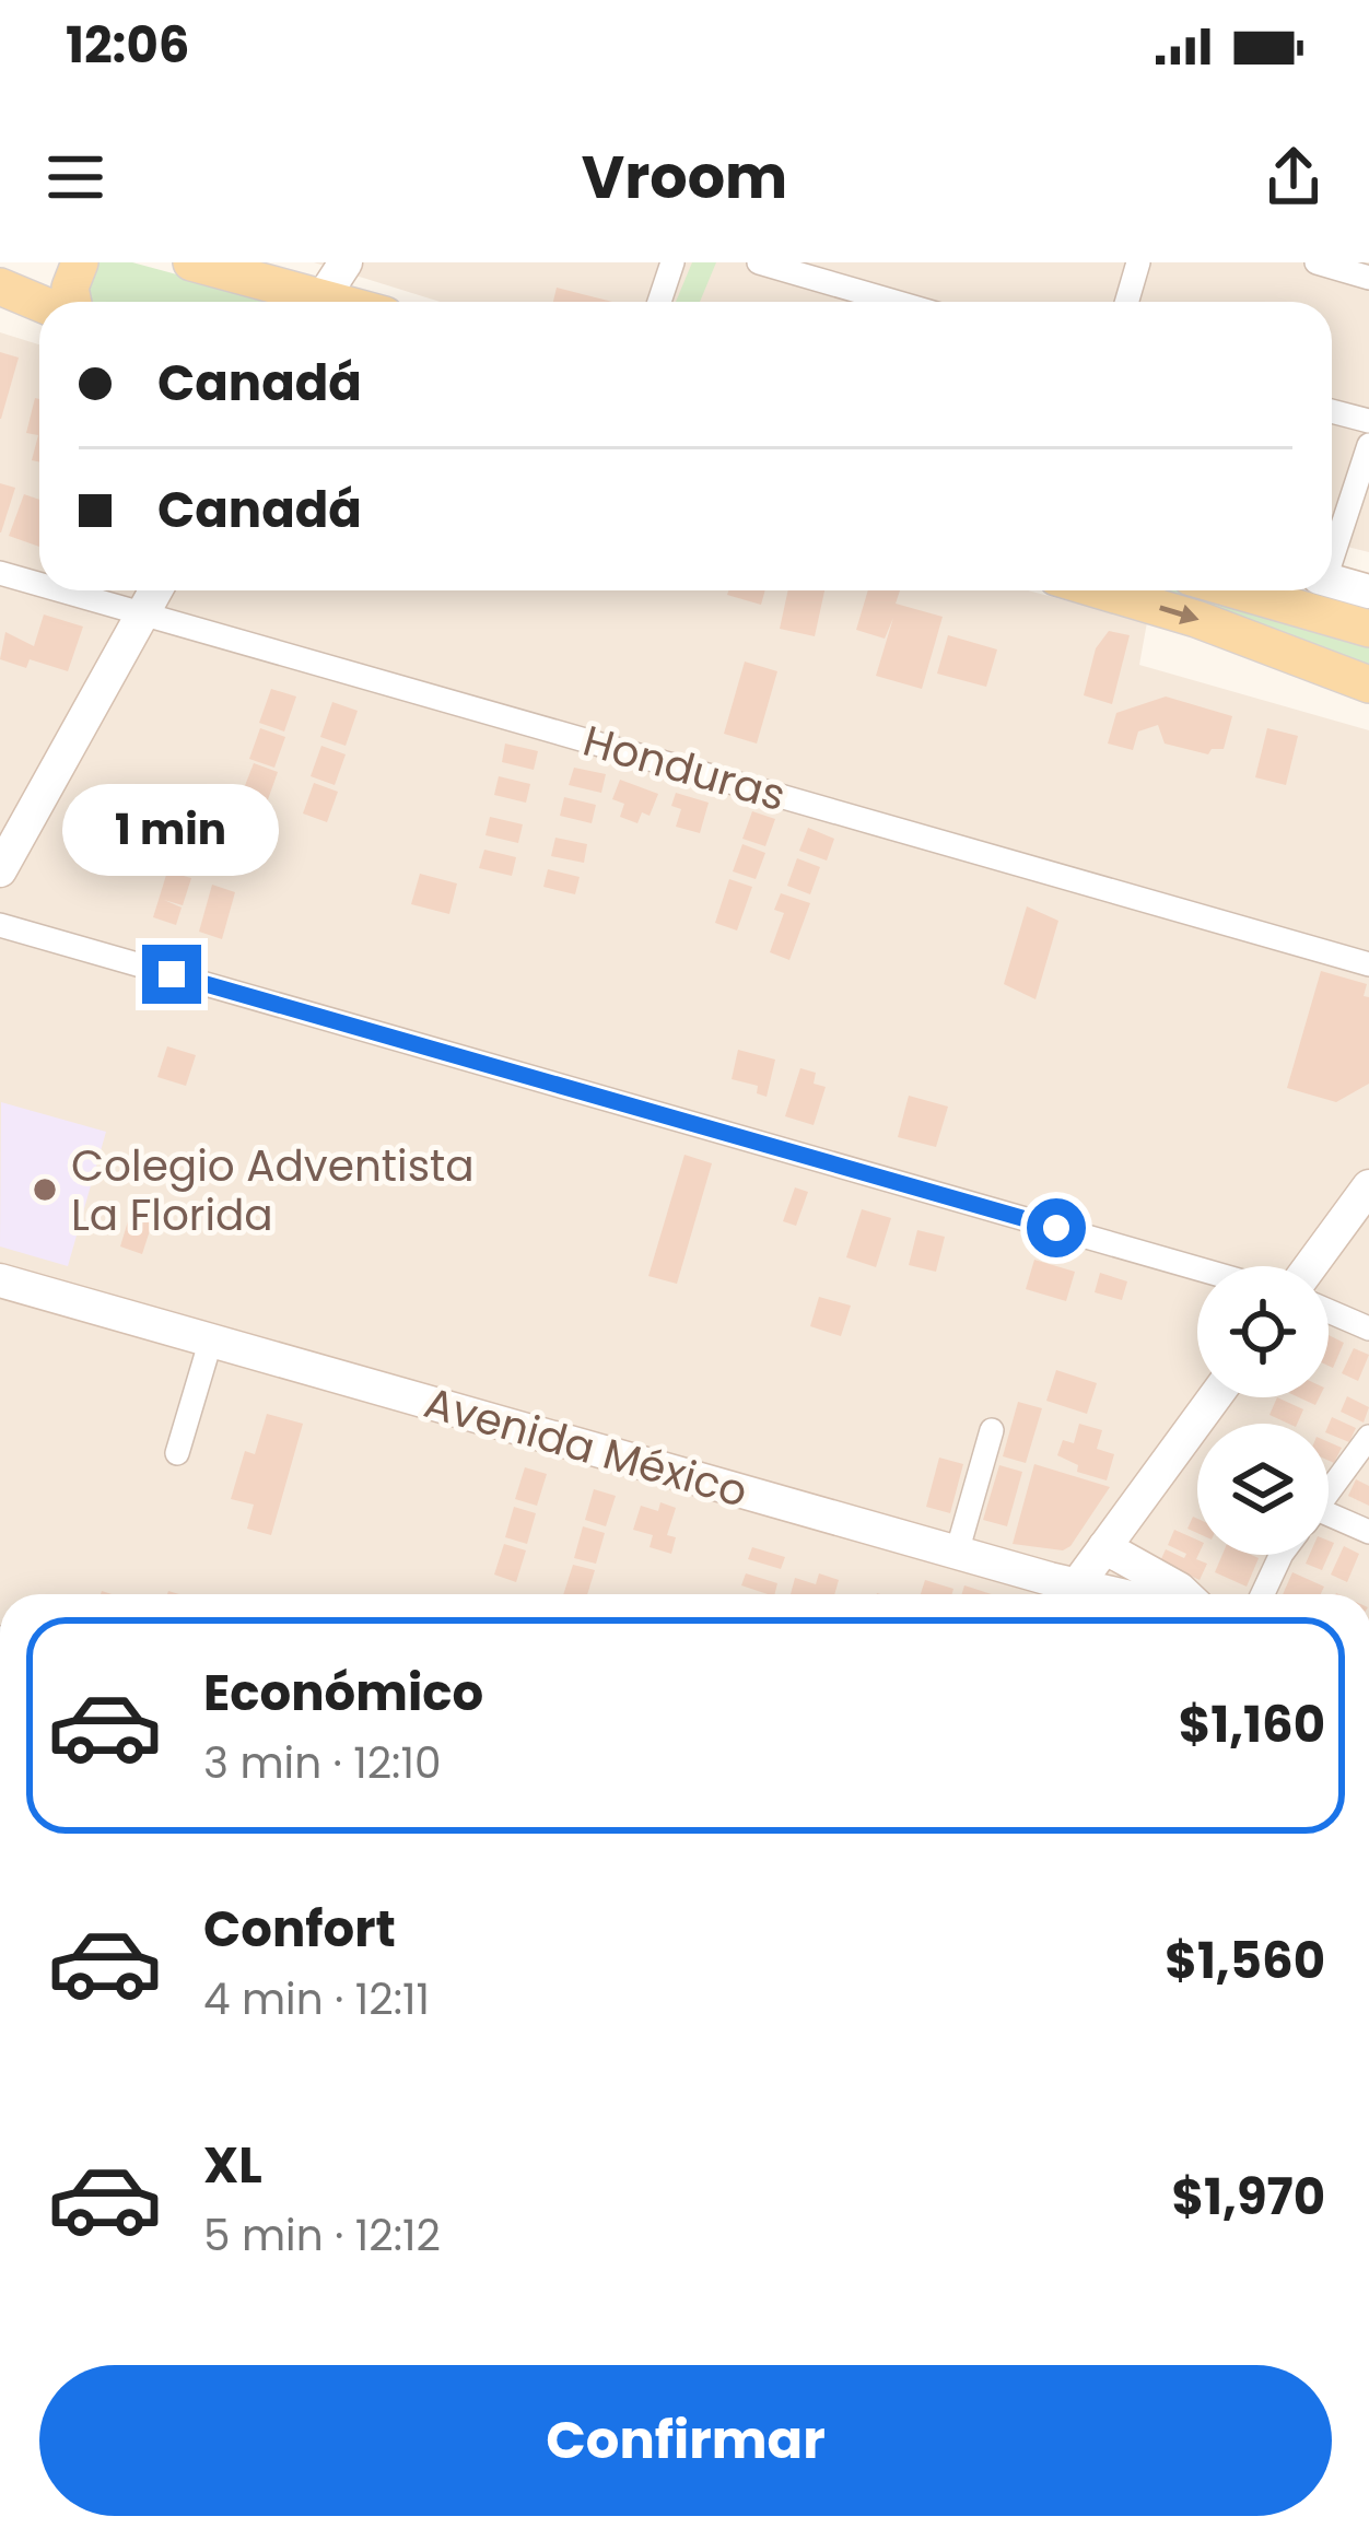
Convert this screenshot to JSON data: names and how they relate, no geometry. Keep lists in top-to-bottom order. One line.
{"streets":{"street":["Honduras","Avenida México"]},"places":["Colegio Adventista La Florida"],"page":{"status":"12:06","header":"Vroom","banner":["Canadá","Canadá"],"bubble":"1 min","list":[{"name":"Económico","note":"3 min · 12:10","value":"$1,160"},{"name":"Confort","note":"4 min · 12:11","value":"$1,560"},{"name":"XL","note":"5 min · 12:12","value":"$1,970"}],"buttons":"Confirmar"}}
